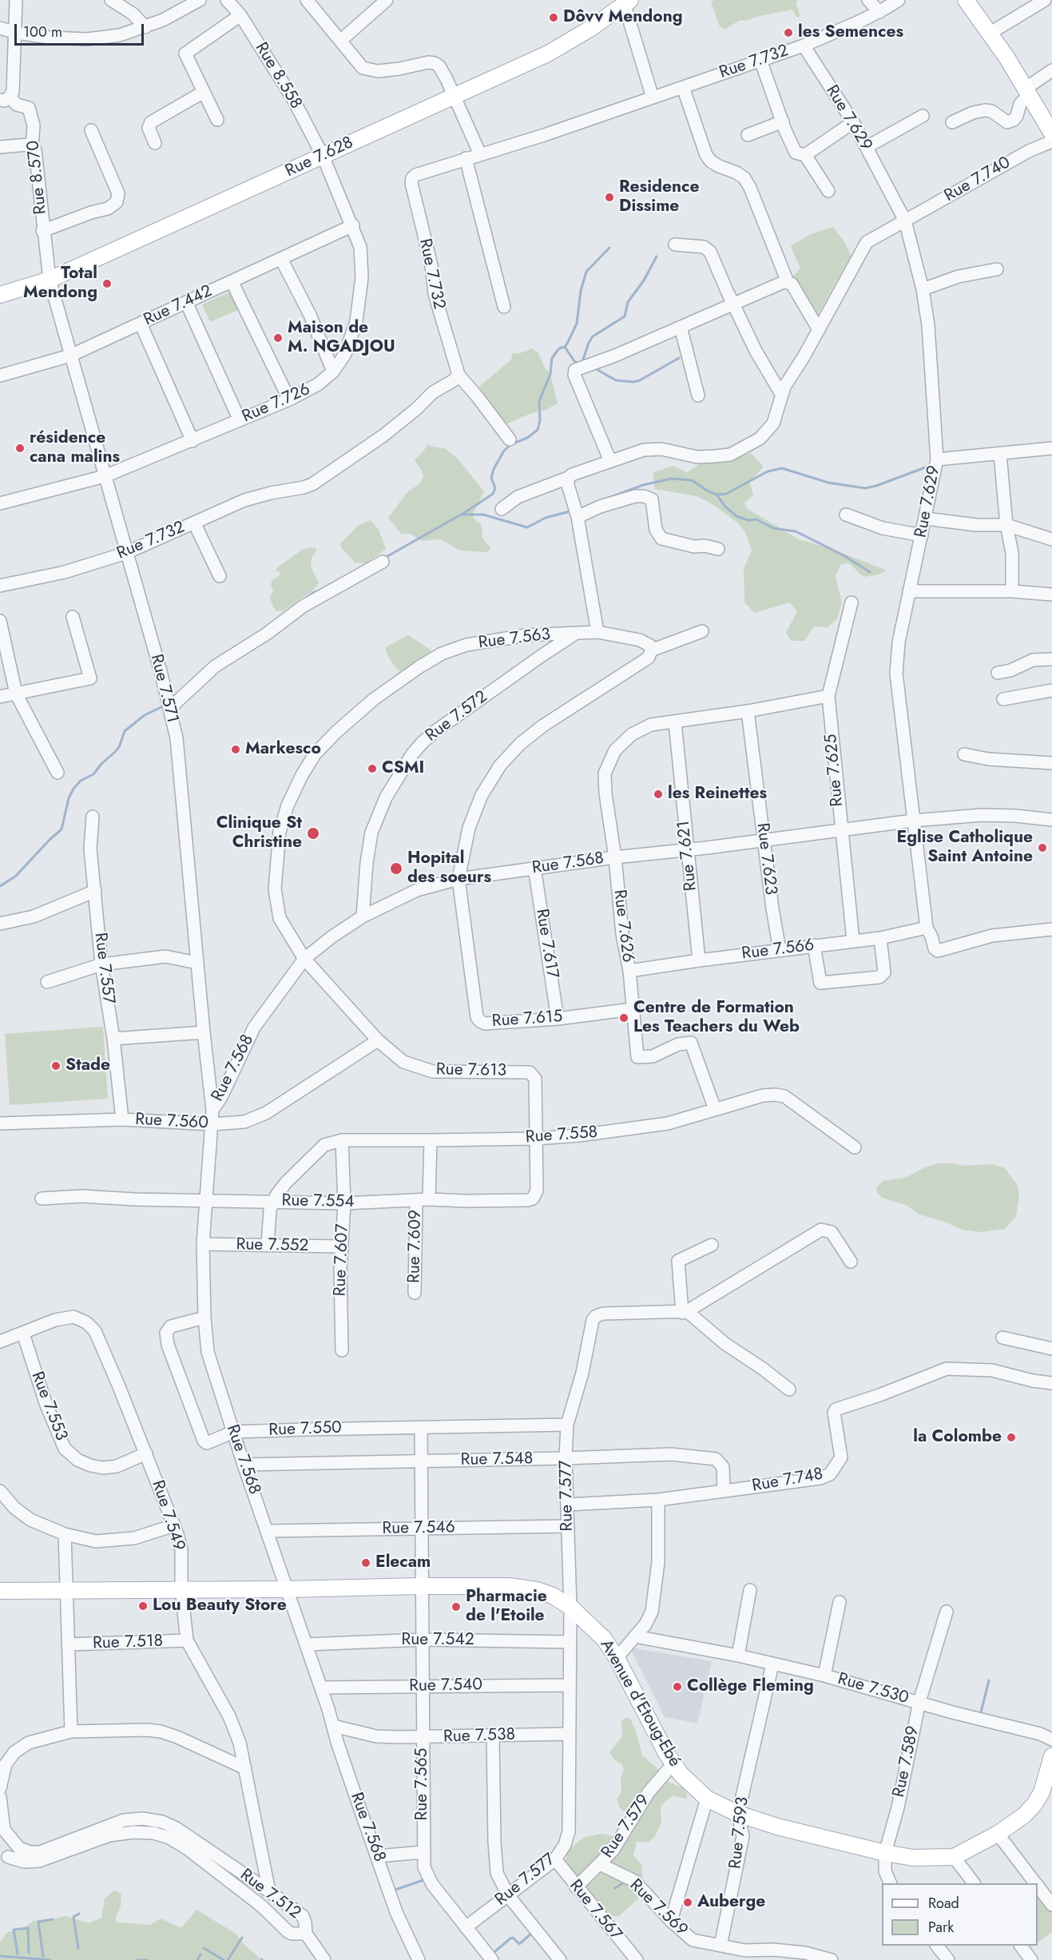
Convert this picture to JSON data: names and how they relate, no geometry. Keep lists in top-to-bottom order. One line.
{"streets":{"main road":["Rue 7.628","Avenue d'Etoug-Ebé"],"street":["Rue 7.732","Rue 8.558","Rue 7.629","Rue 8.570","Rue 7.740","Rue 7.442","Rue 7.726","Rue 7.563","Rue 7.571","Rue 7.572","Rue 7.625","Rue 7.621","Rue 7.623","Rue 7.568","Rue 7.626","Rue 7.617","Rue 7.566","Rue 7.557","Rue 7.615","Rue 7.613","Rue 7.560","Rue 7.558","Rue 7.554","Rue 7.552","Rue 7.609","Rue 7.607","Rue 7.553","Rue 7.550","Rue 7.548","Rue 7.748","Rue 7.577","Rue 7.549","Rue 7.546","Rue 7.542","Rue 7.518","Rue 7.540","Rue 7.530","Rue 7.538","Rue 7.589","Rue 7.565","Rue 7.579","Rue 7.593","Rue 7.512","Rue 7.569","Rue 7.567"]},"crossings":[["Rue 7.732","Rue 7.629"],["Rue 7.732","Rue 7.571"],["Rue 8.558","Rue 7.628"],["Rue 8.558","Rue 7.726"],["Rue 7.629","Rue 7.740"],["Rue 7.629","Rue 7.568"],["Rue 7.629","Rue 7.566"],["Rue 7.628","Rue 8.570"],["Rue 7.628","Rue 7.726"],["Rue 7.628","Rue 7.571"],["Rue 8.570","Rue 7.571"],["Rue 7.442","Rue 7.726"],["Rue 7.442","Rue 7.571"],["Rue 7.726","Rue 7.571"],["Rue 7.563","Rue 7.572"],["Rue 7.563","Rue 7.568"],["Rue 7.563","Rue 7.613"],["Rue 7.571","Rue 7.568"],["Rue 7.572","Rue 7.568"],["Rue 7.625","Rue 7.568"],["Rue 7.625","Rue 7.626"],["Rue 7.625","Rue 7.566"],["Rue 7.621","Rue 7.568"],["Rue 7.621","Rue 7.626"],["Rue 7.621","Rue 7.566"],["Rue 7.623","Rue 7.568"],["Rue 7.623","Rue 7.626"],["Rue 7.623","Rue 7.566"],["Rue 7.568","Rue 7.626"],["Rue 7.568","Rue 7.617"],["Rue 7.568","Rue 7.615"],["Rue 7.568","Rue 7.613"],["Rue 7.568","Rue 7.560"],["Rue 7.568","Rue 7.554"],["Rue 7.568","Rue 7.552"],["Rue 7.568","Rue 7.550"],["Rue 7.568","Rue 7.548"],["Rue 7.568","Rue 7.546"],["Rue 7.568","Rue 7.542"],["Rue 7.568","Rue 7.540"],["Rue 7.568","Avenue d'Etoug-Ebé"],["Rue 7.568","Rue 7.538"],["Rue 7.626","Rue 7.566"],["Rue 7.626","Rue 7.615"],["Rue 7.626","Rue 7.558"],["Rue 7.617","Rue 7.615"],["Rue 7.557","Rue 7.560"],["Rue 7.613","Rue 7.560"],["Rue 7.613","Rue 7.558"],["Rue 7.613","Rue 7.554"],["Rue 7.558","Rue 7.554"],["Rue 7.558","Rue 7.609"],["Rue 7.558","Rue 7.607"],["Rue 7.554","Rue 7.609"],["Rue 7.554","Rue 7.607"],["Rue 7.552","Rue 7.607"],["Rue 7.553","Rue 7.549"],["Rue 7.550","Rue 7.577"],["Rue 7.550","Rue 7.565"],["Rue 7.548","Rue 7.748"],["Rue 7.548","Rue 7.577"],["Rue 7.548","Rue 7.565"],["Rue 7.748","Rue 7.577"],["Rue 7.577","Rue 7.546"],["Rue 7.577","Rue 7.542"],["Rue 7.577","Rue 7.540"],["Rue 7.577","Avenue d'Etoug-Ebé"],["Rue 7.577","Rue 7.538"],["Rue 7.577","Rue 7.565"],["Rue 7.577","Rue 7.567"],["Rue 7.549","Rue 7.518"],["Rue 7.549","Avenue d'Etoug-Ebé"],["Rue 7.549","Rue 7.512"],["Rue 7.546","Rue 7.565"],["Rue 7.542","Rue 7.565"],["Rue 7.540","Rue 7.565"],["Rue 7.530","Rue 7.589"],["Rue 7.530","Rue 7.593"],["Avenue d'Etoug-Ebé","Rue 7.589"],["Avenue d'Etoug-Ebé","Rue 7.565"],["Avenue d'Etoug-Ebé","Rue 7.579"],["Avenue d'Etoug-Ebé","Rue 7.593"],["Rue 7.538","Rue 7.565"],["Rue 7.579","Rue 7.569"],["Rue 7.579","Rue 7.567"],["Rue 7.593","Rue 7.569"]],"places":["Dôvv Mendong","les Semences","Residence Dissime","Total Mendong","Maison de M. NGADJOU","résidence cana malins","Markesco","CSMI","les Reinettes","Clinique St Christine","Eglise Catholique Saint Antoine","Hopital des soeurs","Centre de Formation Les Teachers du Web","Stade","la Colombe","Elecam","Lou Beauty Store","Pharmacie de l'Etoile","Collège Fleming","Auberge"],"legend":["Road","Park"],"scale_bar":"100 m"}
